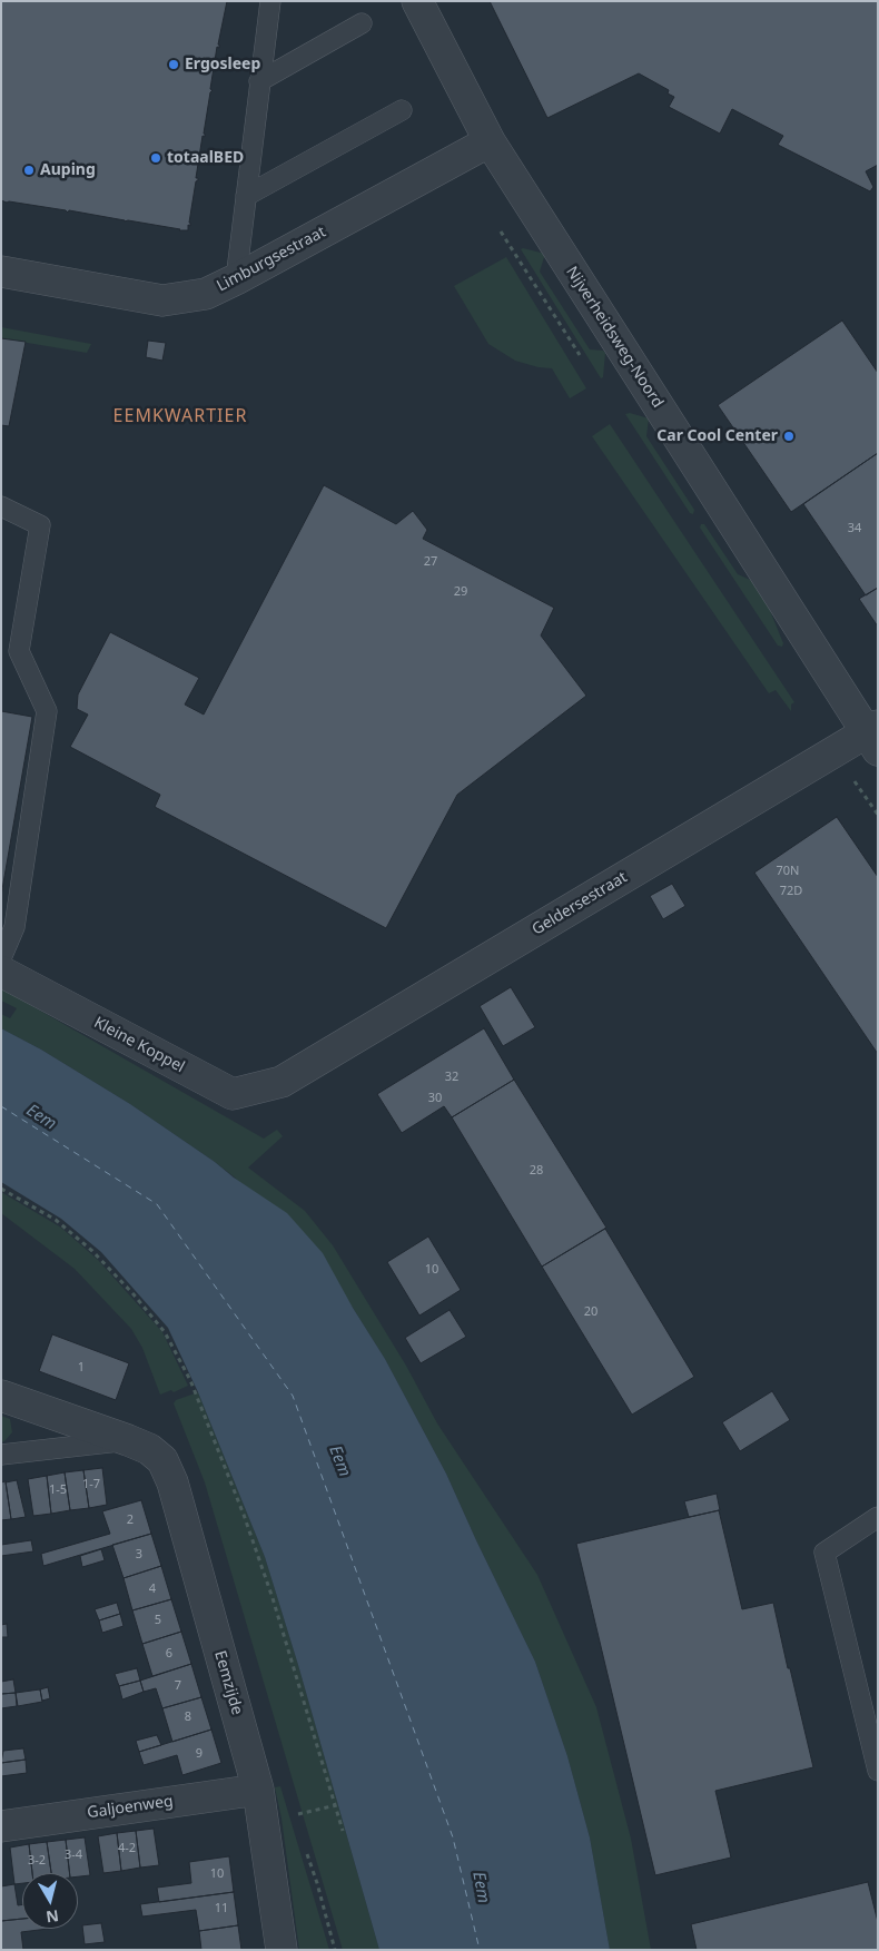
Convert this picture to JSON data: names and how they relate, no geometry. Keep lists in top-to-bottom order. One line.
{"streets":{"street":["Limburgsestraat","Nijverheidsweg-Noord","Geldersestraat","Kleine Koppel","Eemzijde","Galjoenweg"]},"crossings":[["Limburgsestraat","Nijverheidsweg-Noord"],["Nijverheidsweg-Noord","Geldersestraat"],["Geldersestraat","Kleine Koppel"],["Eemzijde","Galjoenweg"]],"districts":["EEMKWARTIER"],"water":["Eem"],"places":["Ergosleep","totaalBED","Auping","Car Cool Center"],"house_numbers":["34","27","29","70N","72D","32","30","28","10","20","1","1-7","1-5","2","3","4","5","6","7","8","9","4-2","3-4","3-2","10","11"],"north":"bottom"}
